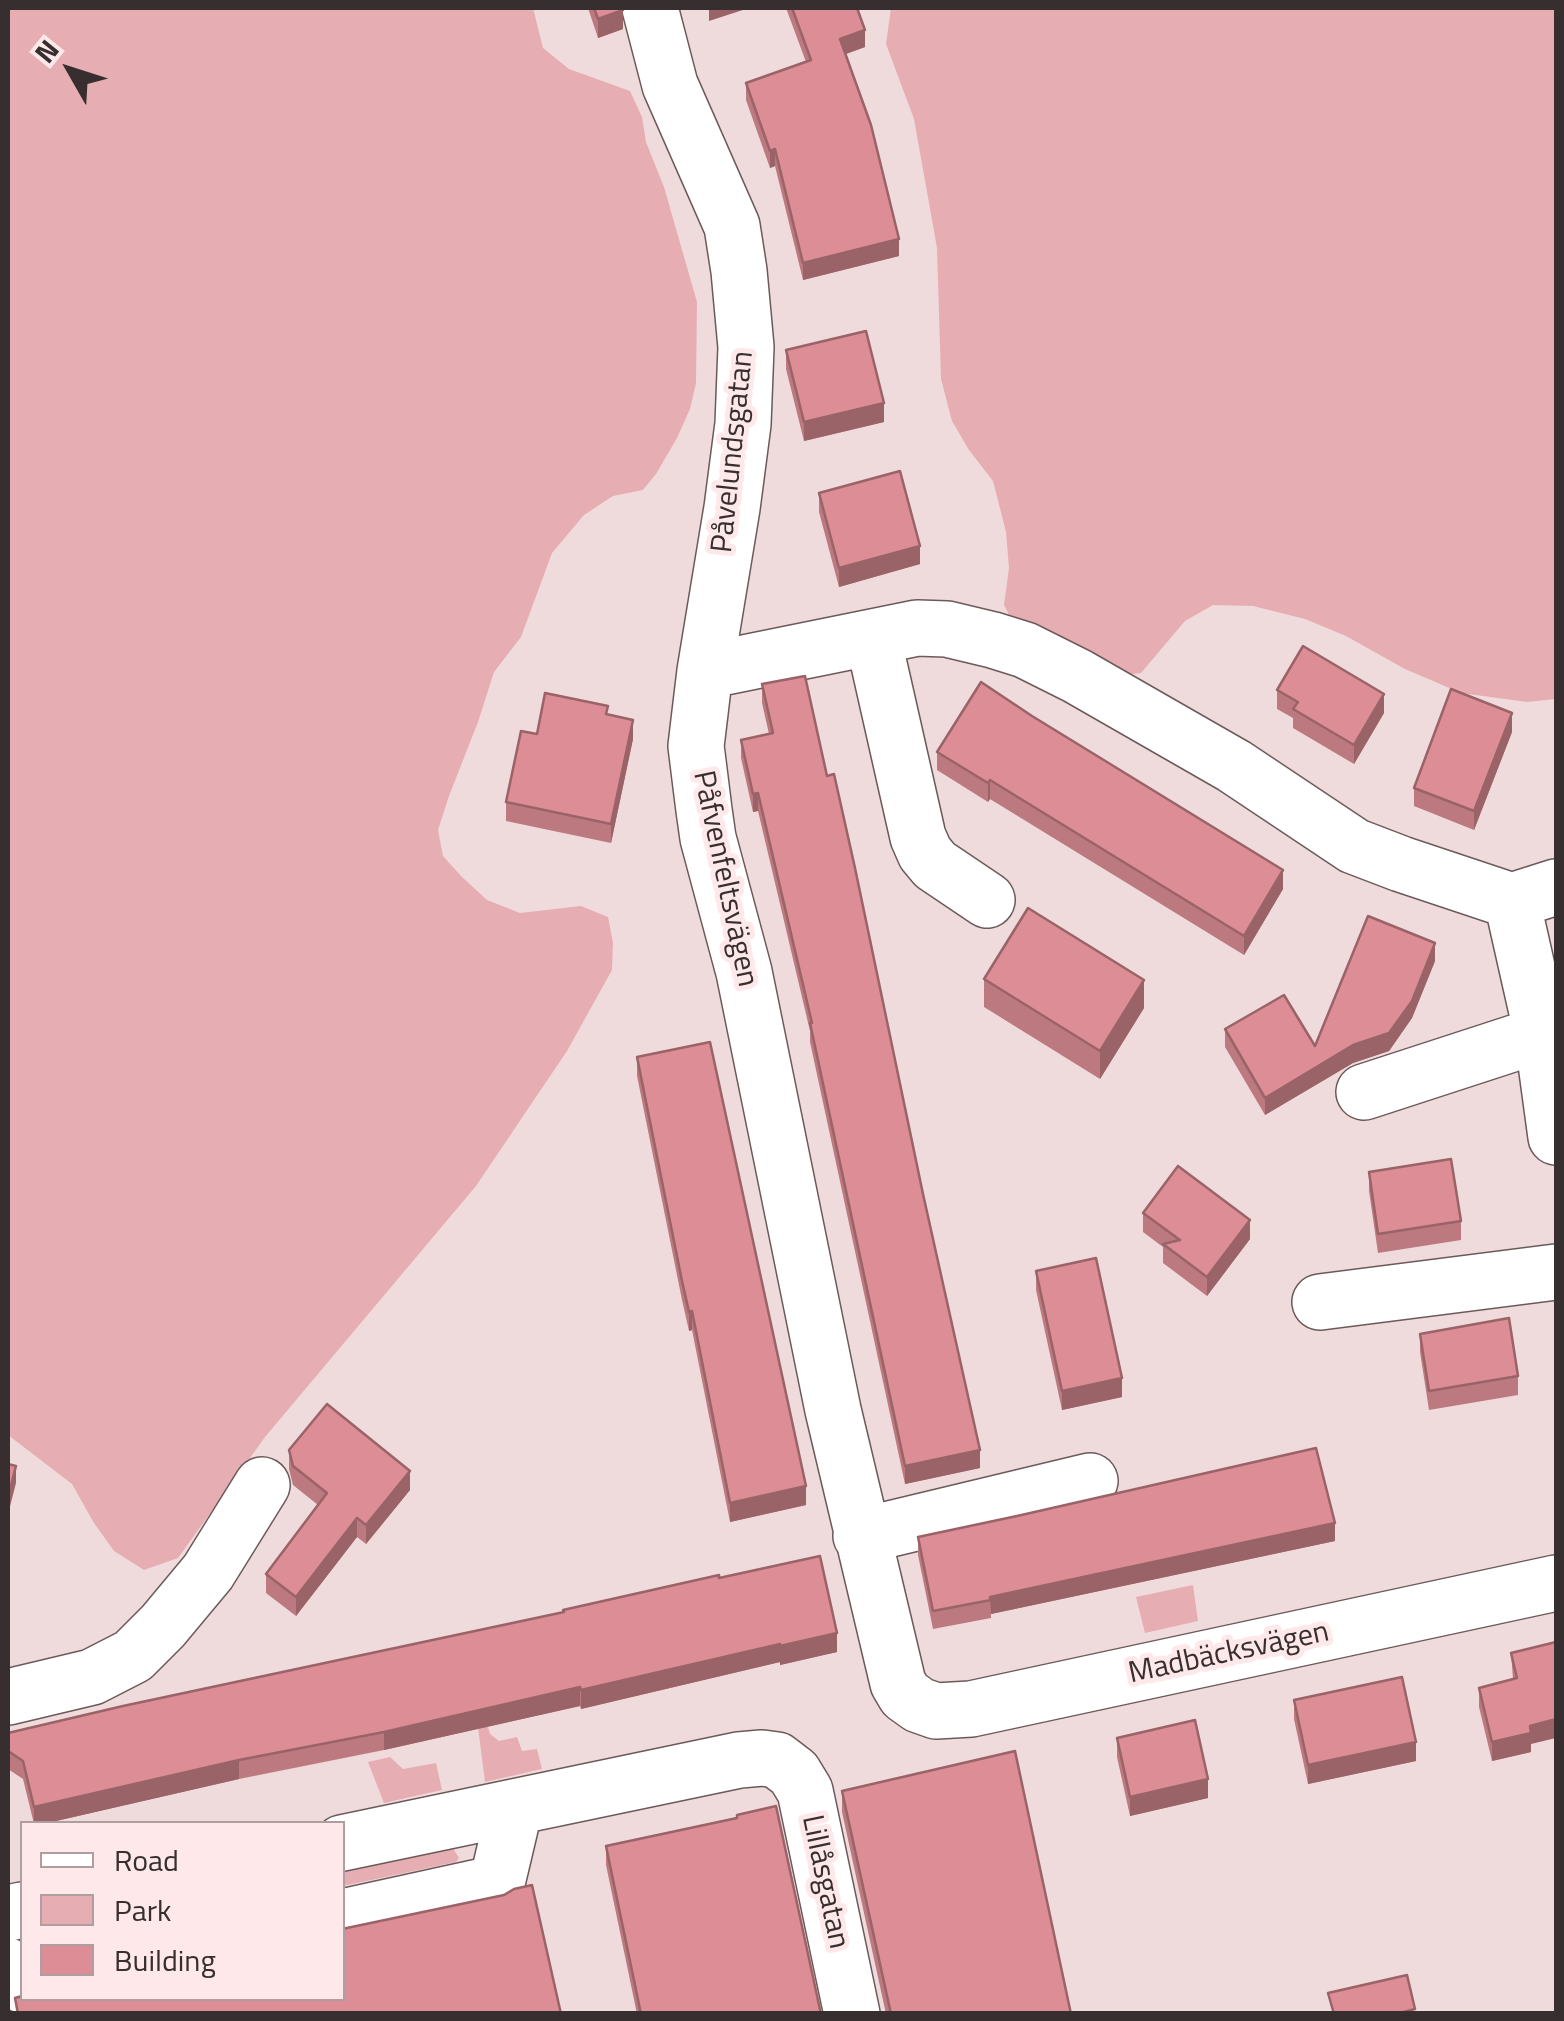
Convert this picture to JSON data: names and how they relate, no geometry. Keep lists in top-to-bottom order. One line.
{"streets":{"street":["Påvelundsgatan","Påfvenfeltsvägen","Madbäcksvägen","Lillåsgatan"]},"crossings":[["Påvelundsgatan","Påfvenfeltsvägen"],["Påfvenfeltsvägen","Madbäcksvägen"]],"legend":["Road","Park","Building"],"north":"top left"}
